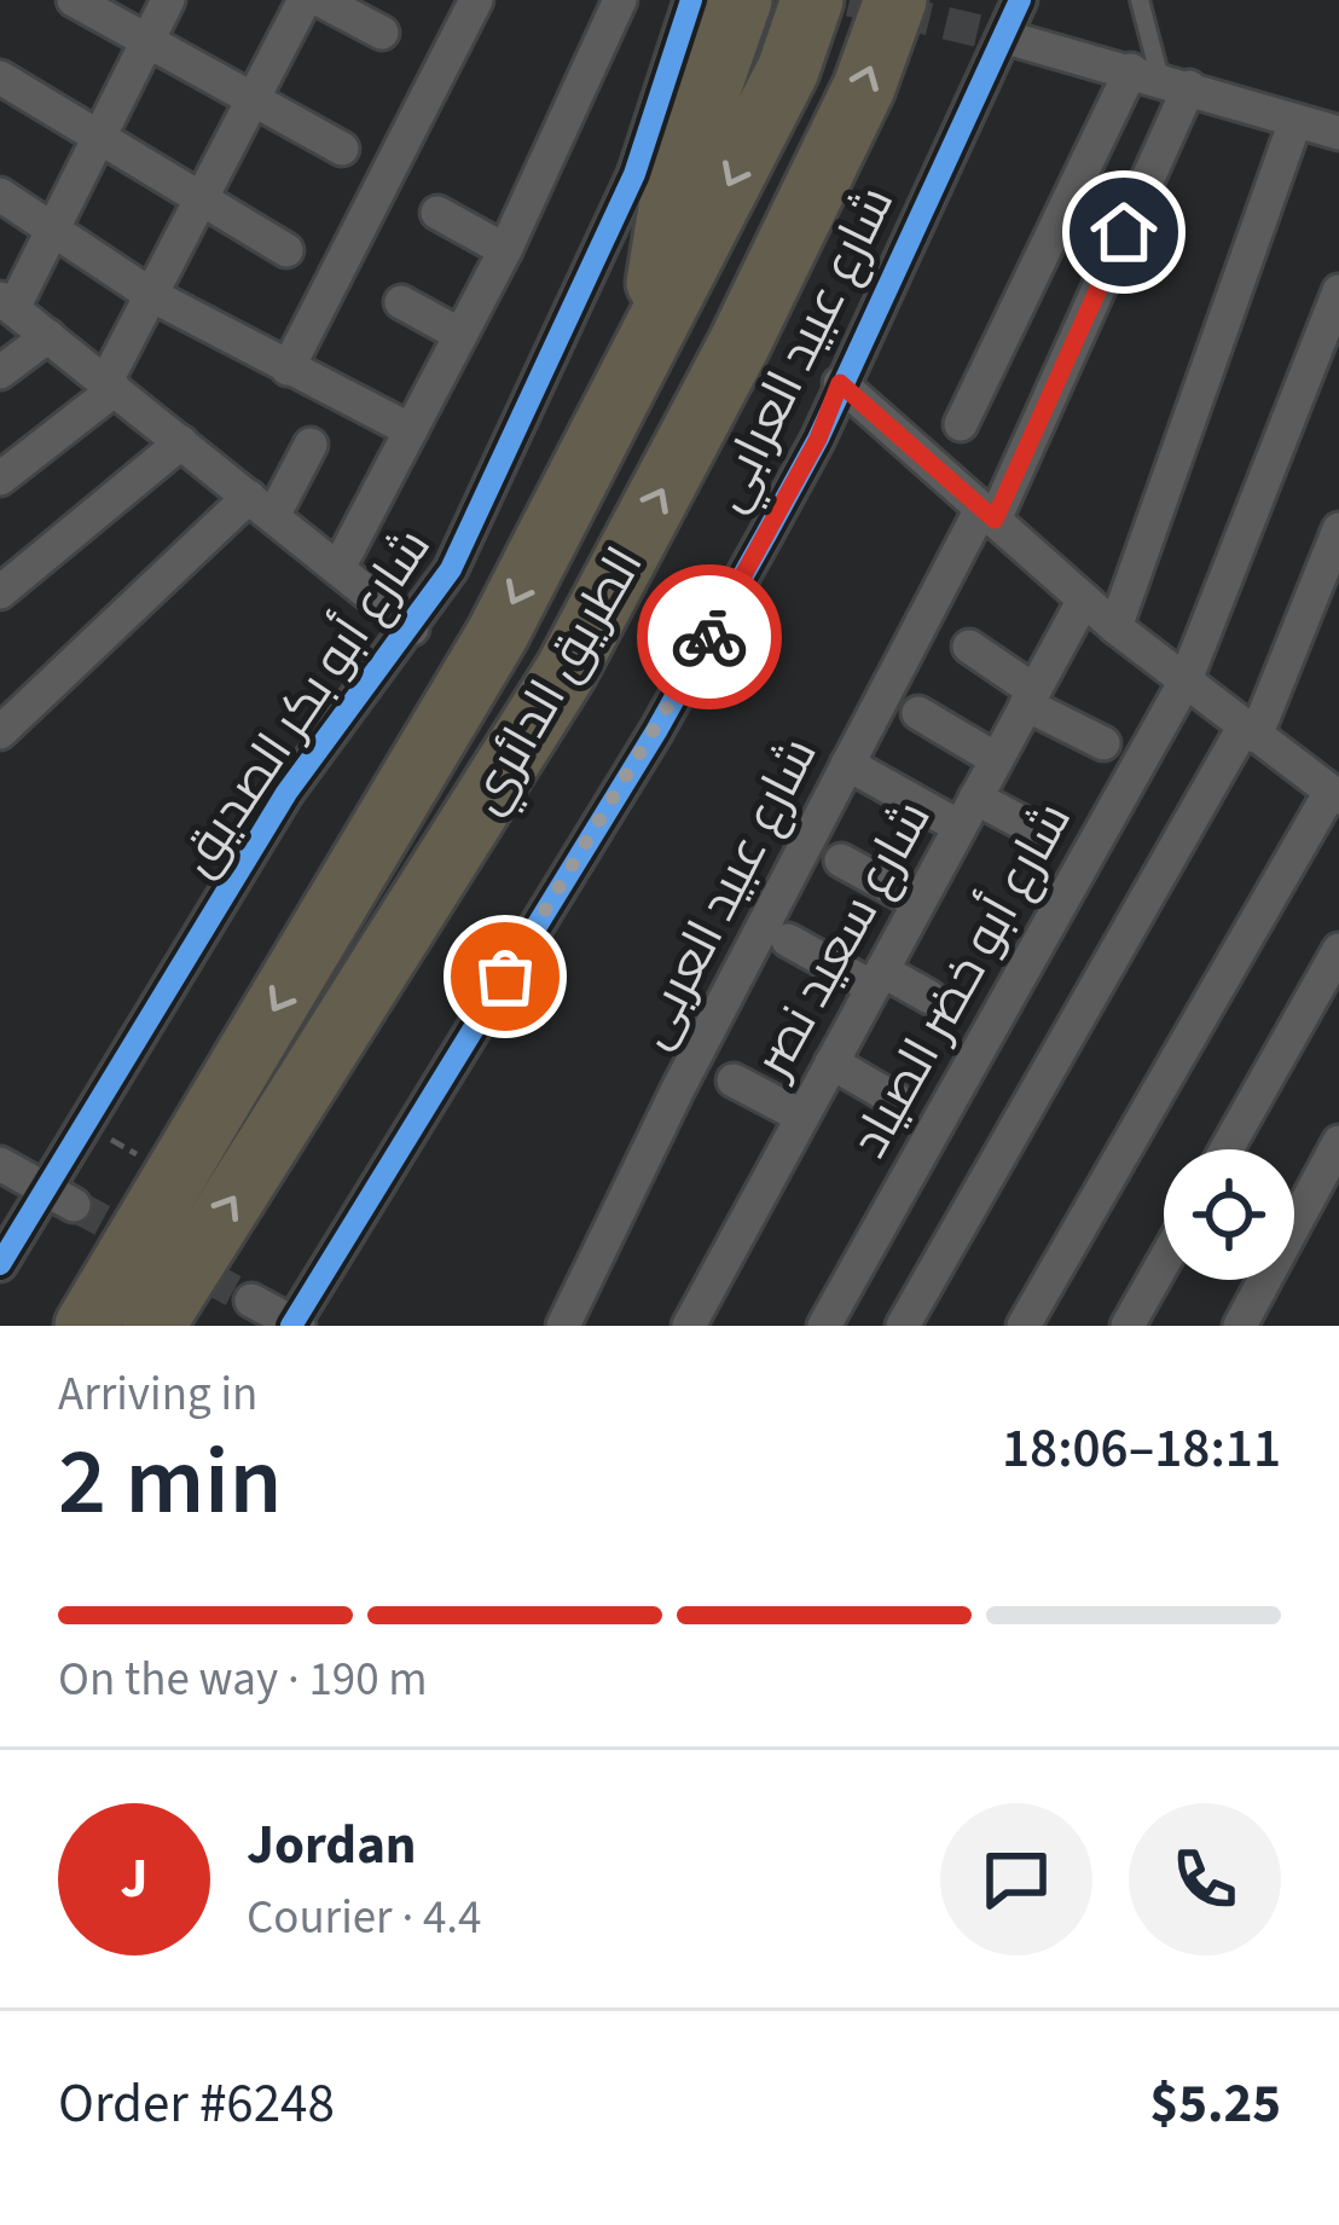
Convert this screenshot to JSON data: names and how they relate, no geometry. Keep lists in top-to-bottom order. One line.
{"streets":{"highway":["الطريق الدائري"],"street":["شارع عبيد العرابي","شارع أبو بكر الصديق","شارع عبيد العربى","شارع سعيد نصر","شارع أبو خضر الصياد"]},"page":{"heading":["2 min","Arriving in","18:06–18:11"],"panel":["Jordan","Courier · 4.4","Order #6248","$5.25"],"bar":"On the way · 190 m","round":"J"}}
